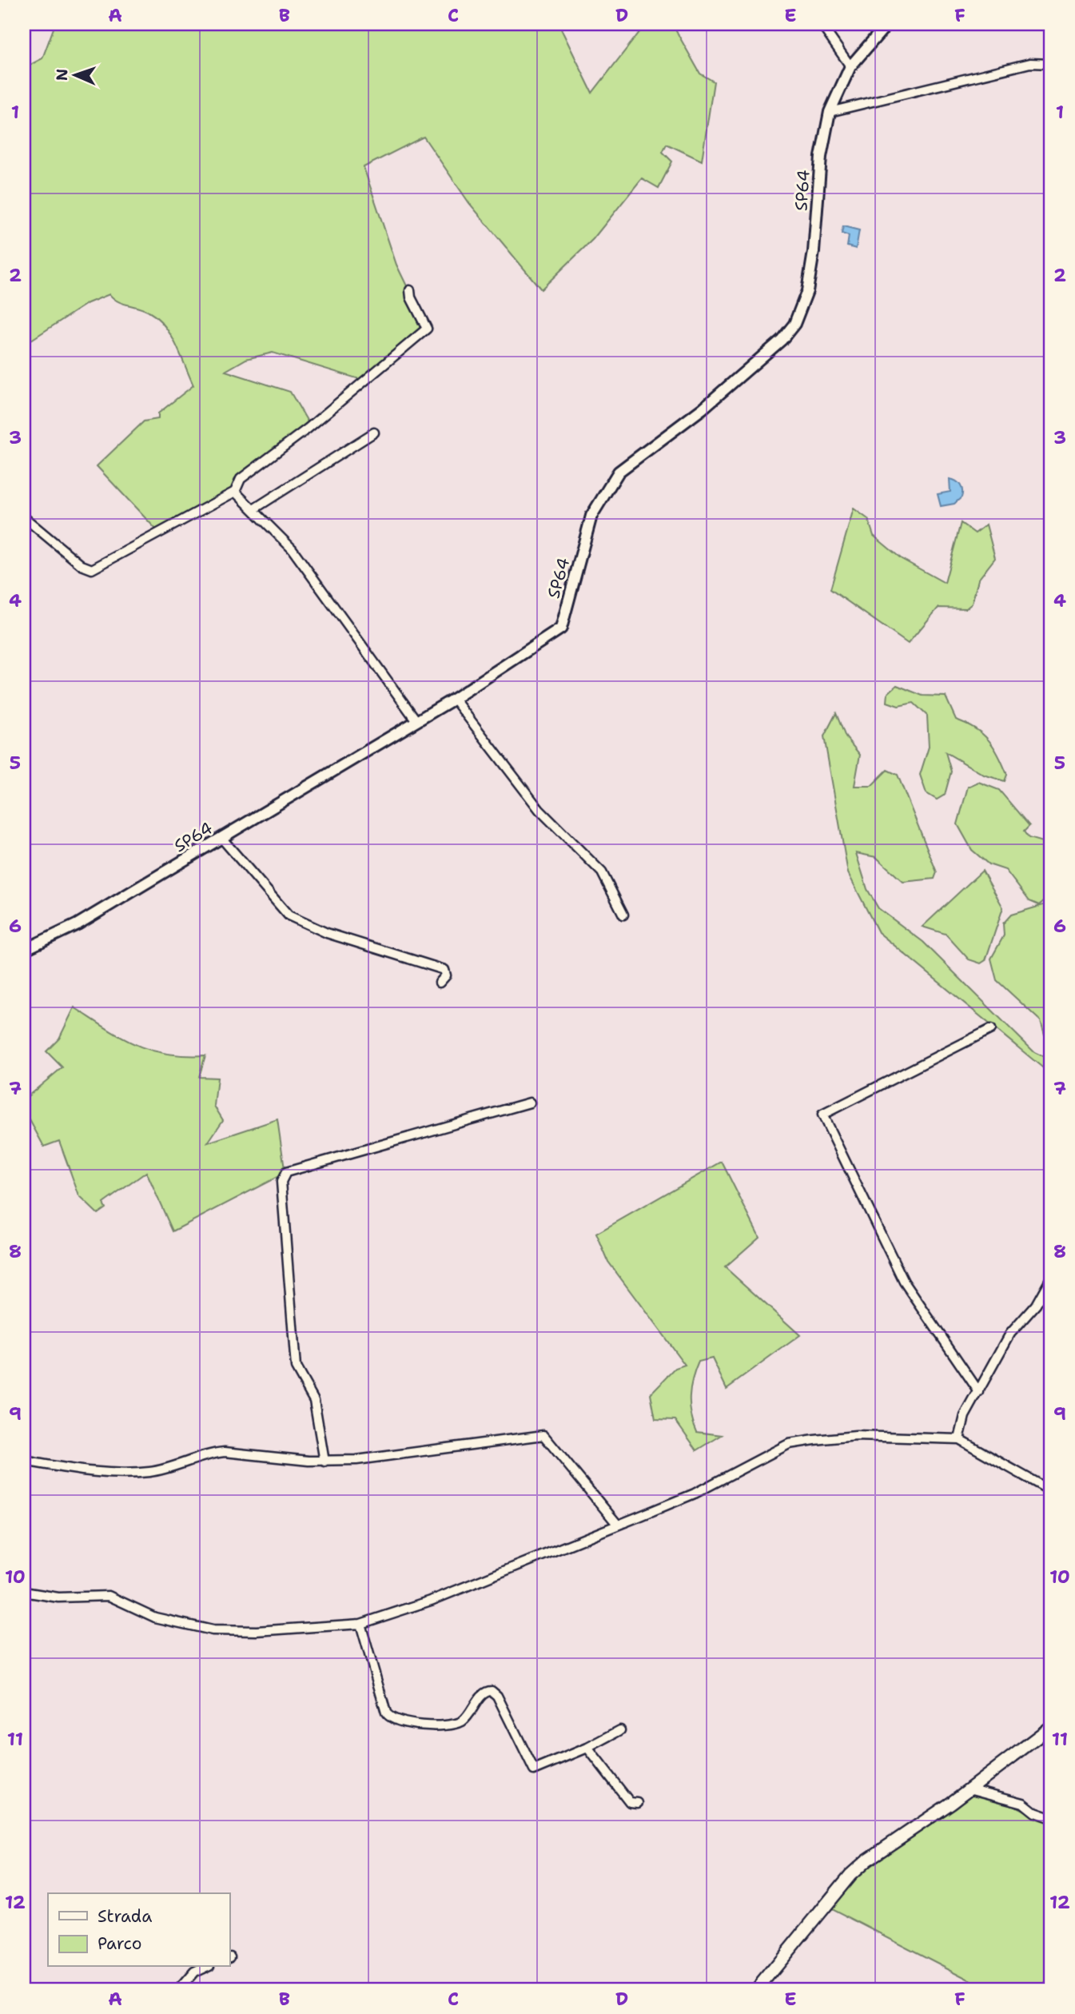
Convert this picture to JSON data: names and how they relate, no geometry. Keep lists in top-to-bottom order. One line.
{"streets":{"street":["SP64"]},"legend":["Strada","Parco"],"north":"left","grid":{"columns":["A","B","C","D","E","F"],"rows":["1","2","3","4","5","6","7","8","9","10","11","12"]}}
